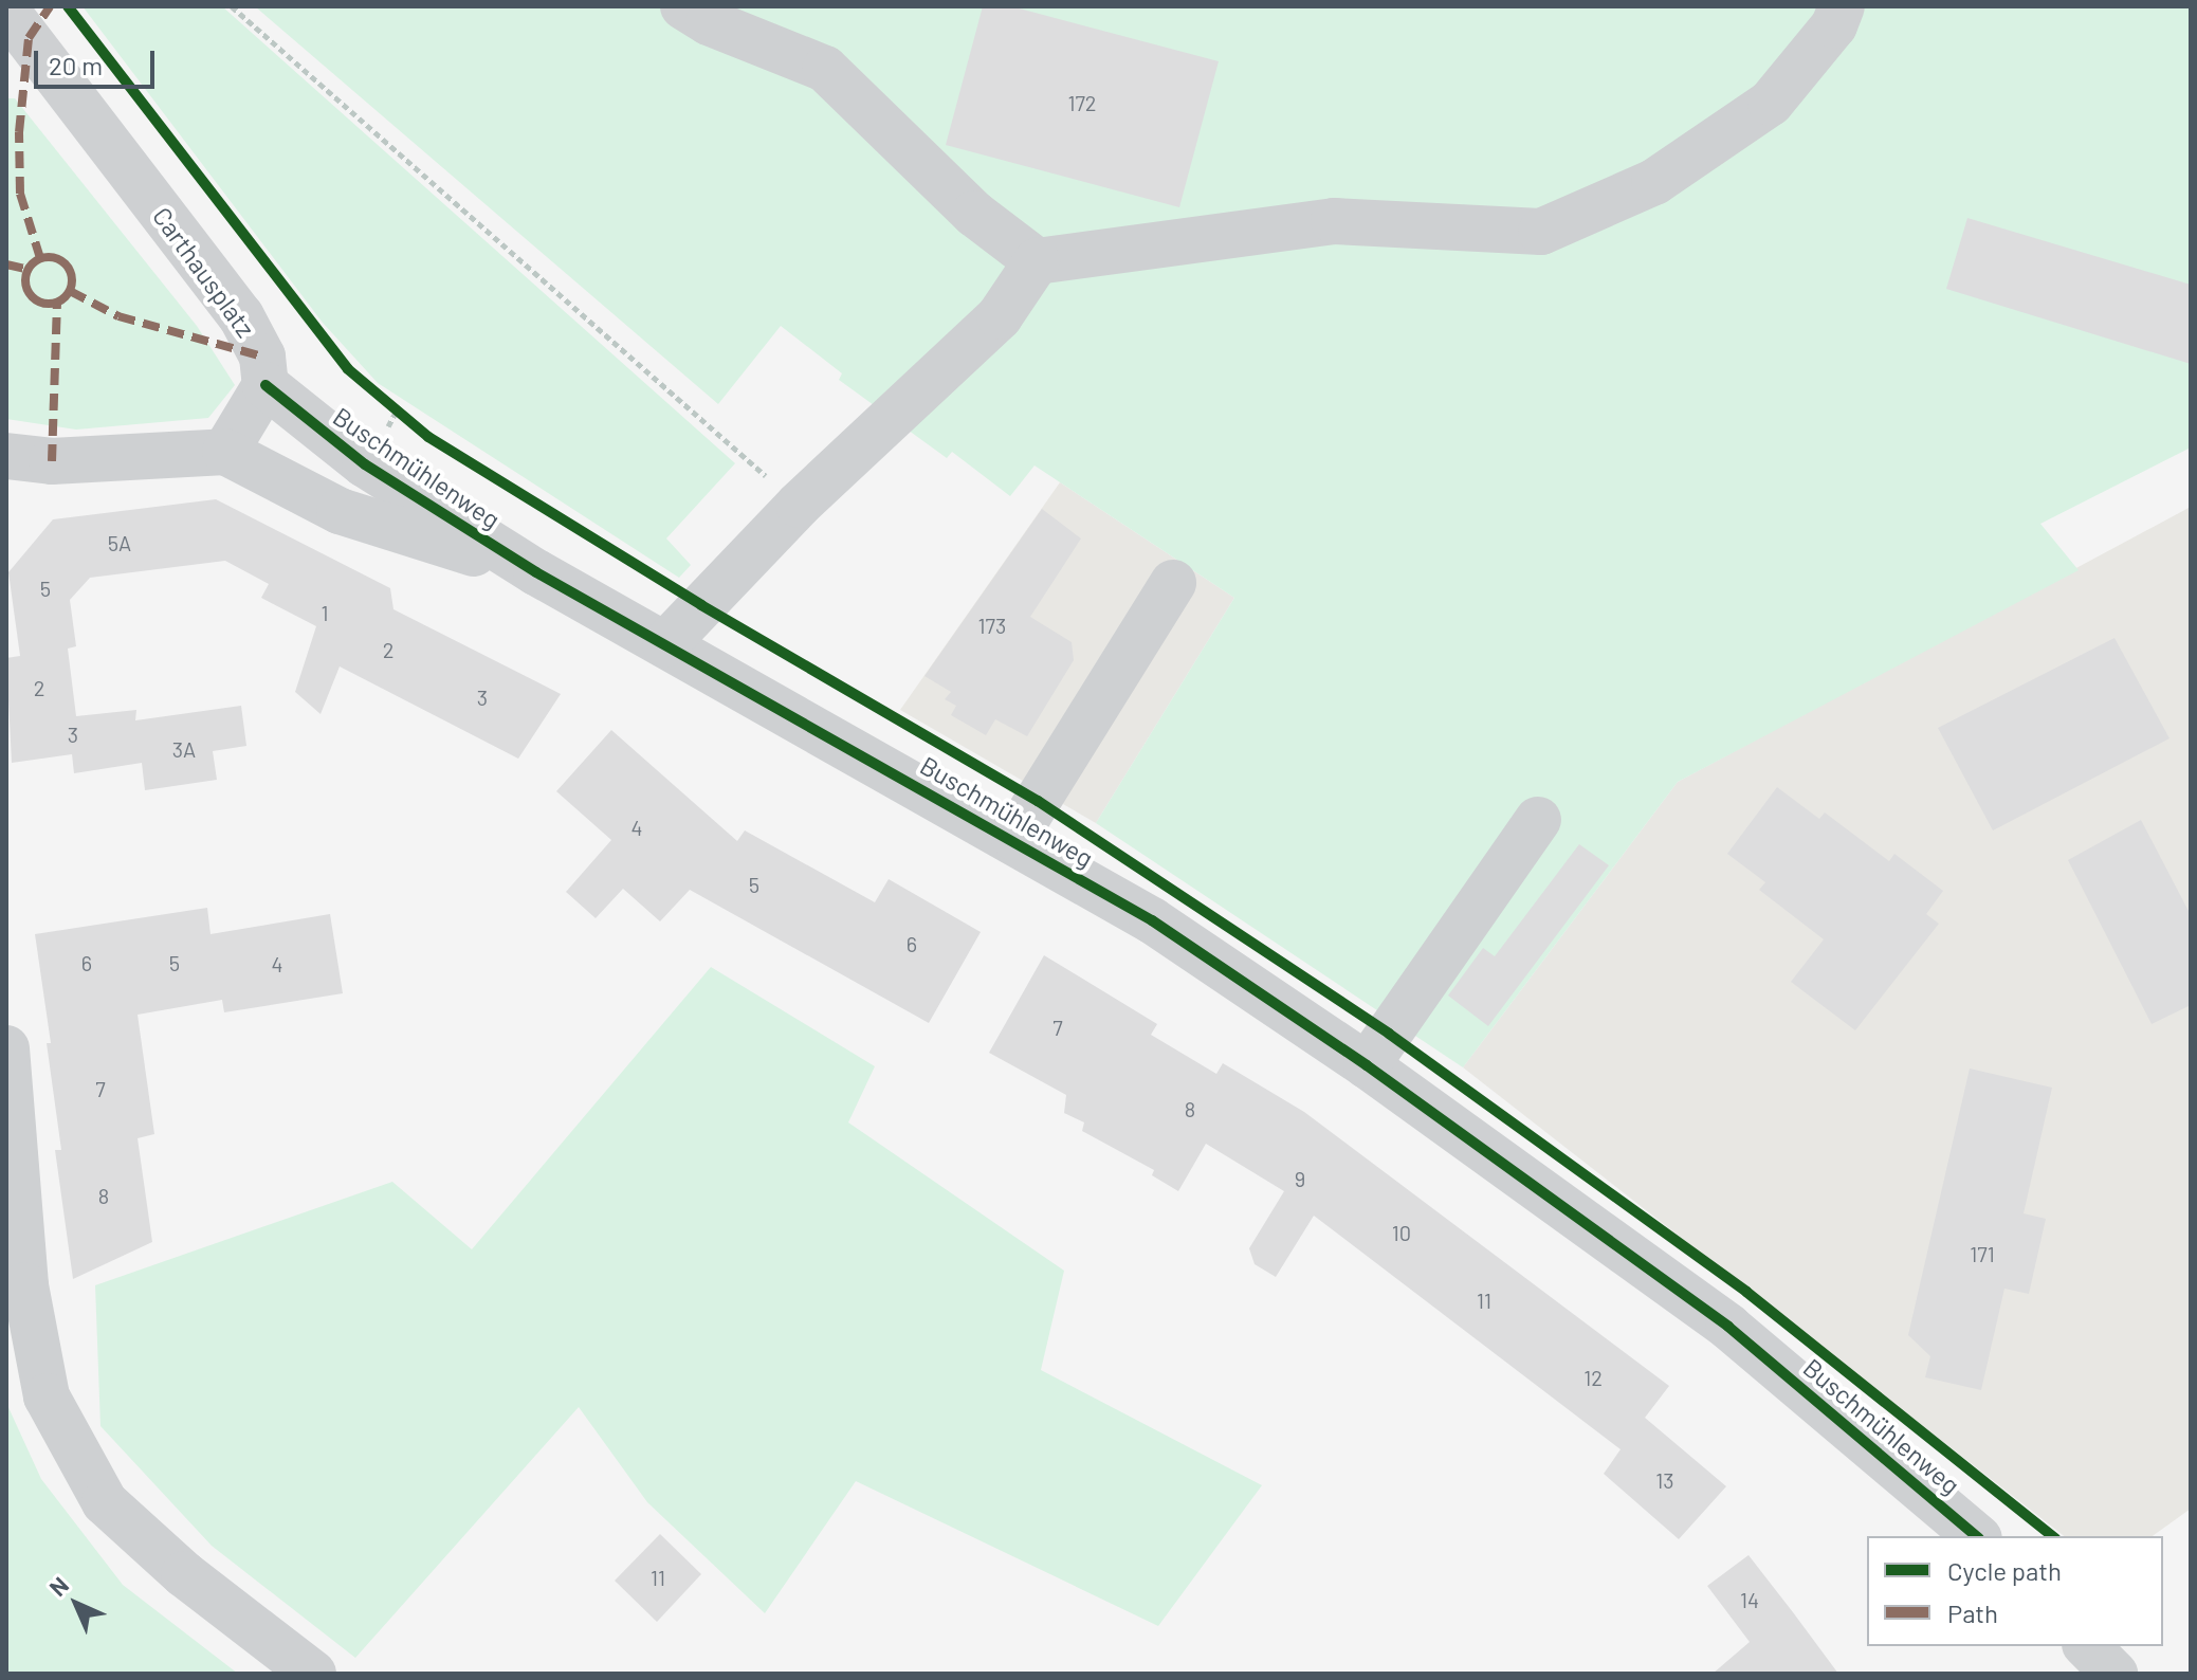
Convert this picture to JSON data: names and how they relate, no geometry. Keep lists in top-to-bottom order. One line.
{"streets":{"street":["Carthausplatz","Buschmühlenweg"]},"crossings":[["Carthausplatz","Buschmühlenweg"]],"house_numbers":["172","5A","5","1","173","2","2","3","3","3A","4","5","6","6","5","4","7","7","8","9","8","10","171","11","12","13","11","14"],"legend":["Cycle path","Path"],"scale_bar":"20 m","north":"top left"}
